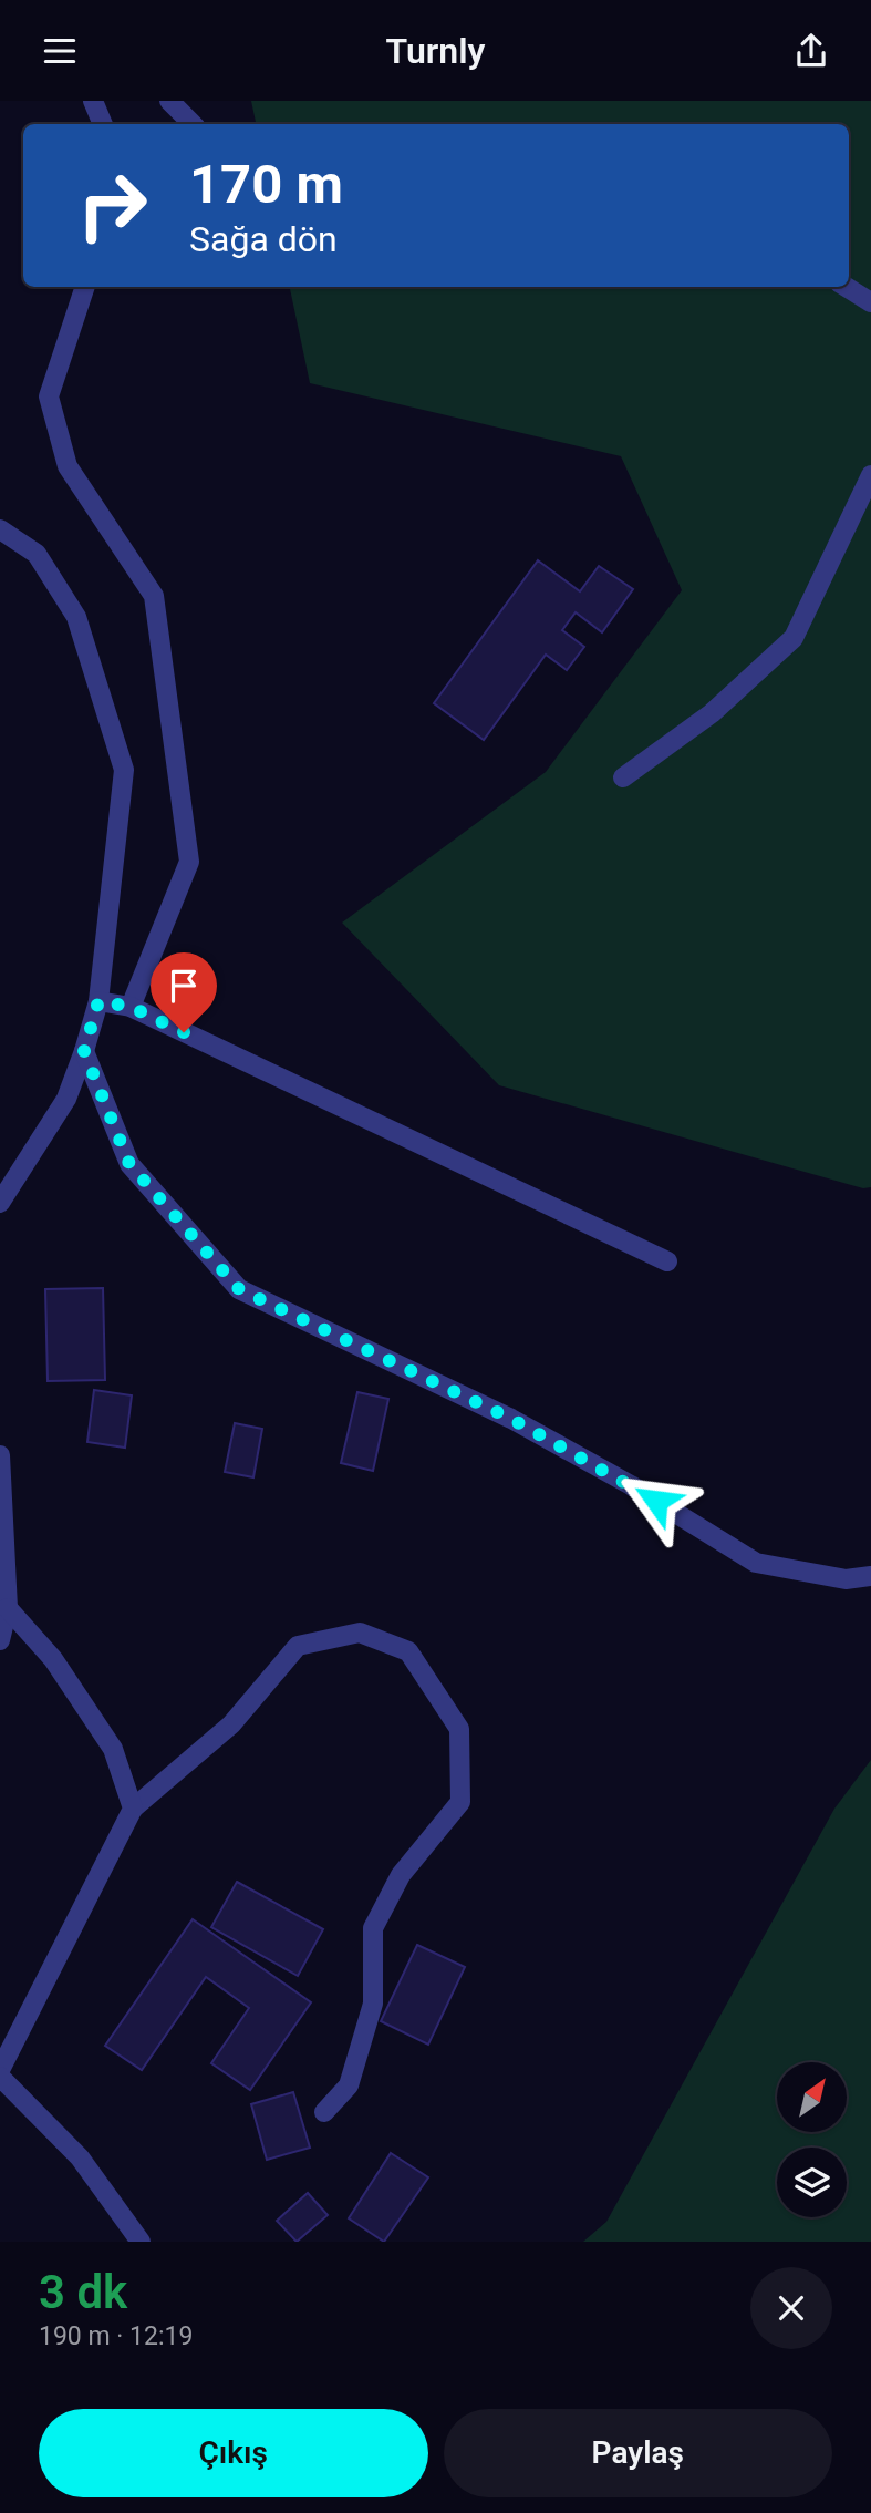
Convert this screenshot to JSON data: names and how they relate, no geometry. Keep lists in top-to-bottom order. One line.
{"north":"top right","page":{"header":"Turnly","turn":["170 m","Sağa dön"],"heading":["3 dk","190 m · 12:19"],"buttons":["Çıkış","Paylaş"]}}
